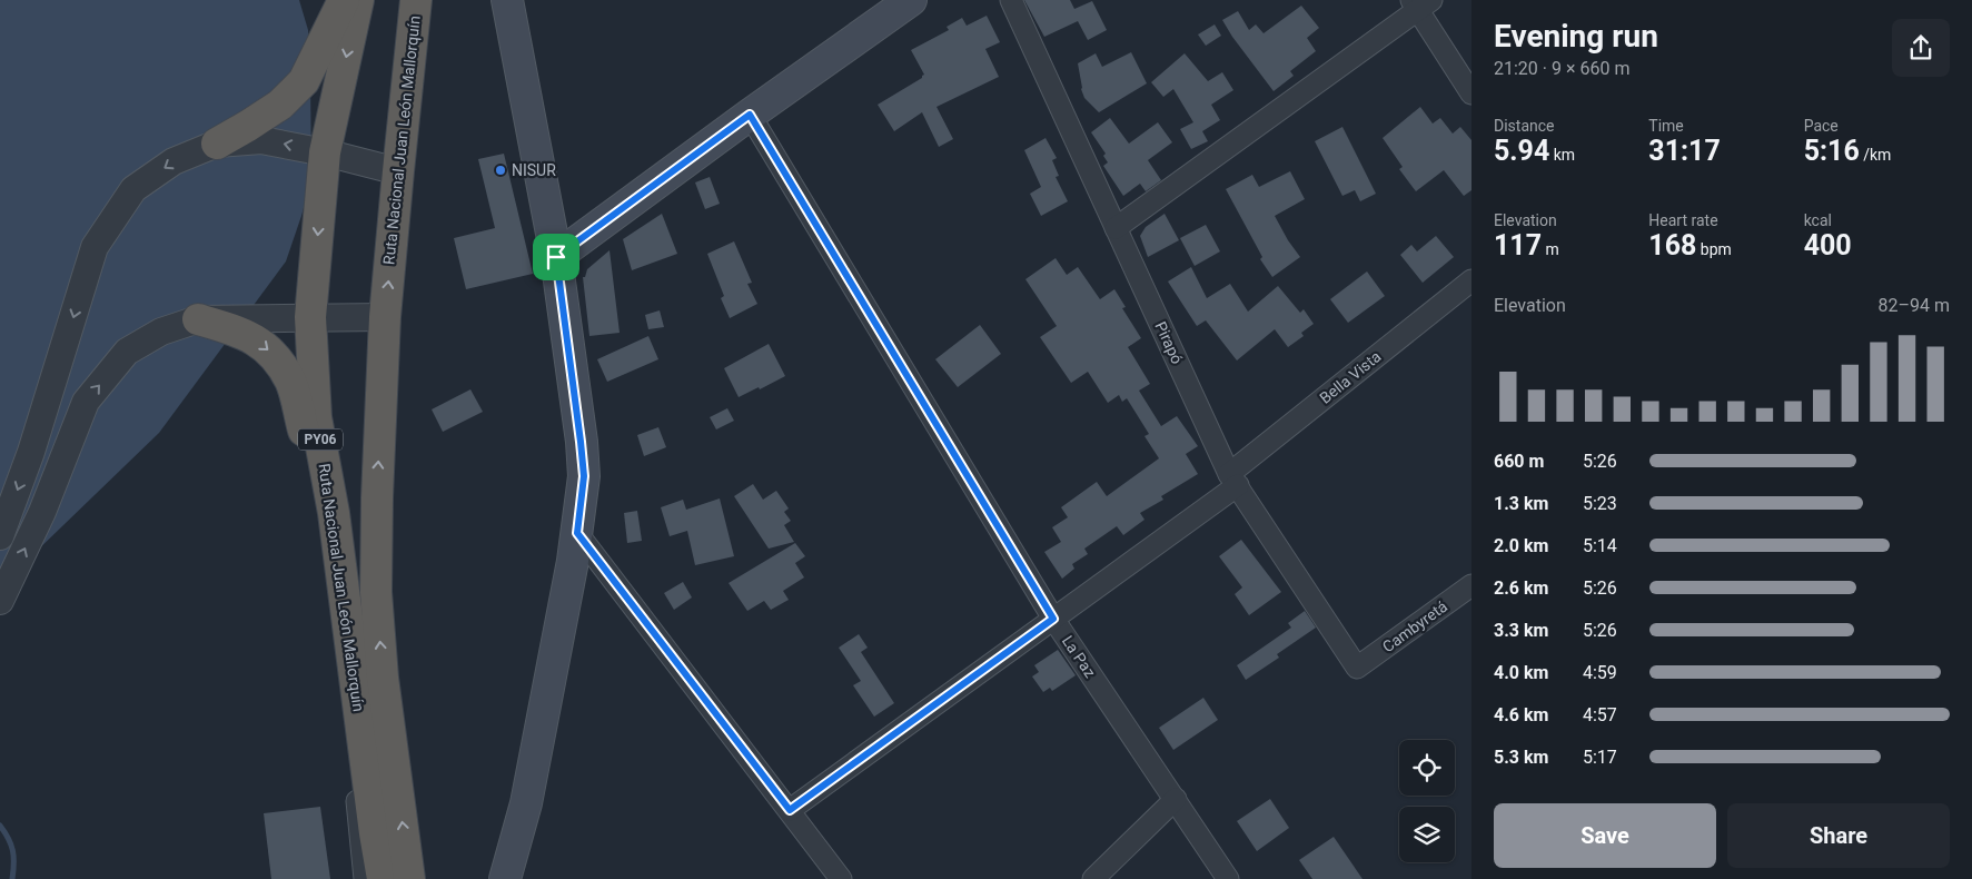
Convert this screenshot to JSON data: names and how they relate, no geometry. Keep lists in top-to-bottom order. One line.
{"streets":{"highway":["Ruta Nacional Juan León Mallorquín","PY06"],"street":["Pirapó","Bella Vista","Cambyretá","La Paz"]},"crossings":[["Pirapó","Bella Vista"],["Pirapó","Cambyretá"],["Bella Vista","La Paz"]],"places":["NISUR"],"page":{"heading":["Evening run","21:20 · 9 × 660 m"],"stats":[["Distance","5.94 km"],["Time","31:17"],["Pace","5:16 /km"],["Elevation","117 m"],["Heart rate","168 bpm"],["kcal","400"]],"chart":["Elevation","82–94 m"],"list":[{"name":"660 m","note":"5:26"},{"name":"1.3 km","note":"5:23"},{"name":"2.0 km","note":"5:14"},{"name":"2.6 km","note":"5:26"},{"name":"3.3 km","note":"5:26"},{"name":"4.0 km","note":"4:59"},{"name":"4.6 km","note":"4:57"},{"name":"5.3 km","note":"5:17"}],"buttons":["Save","Share"]}}
